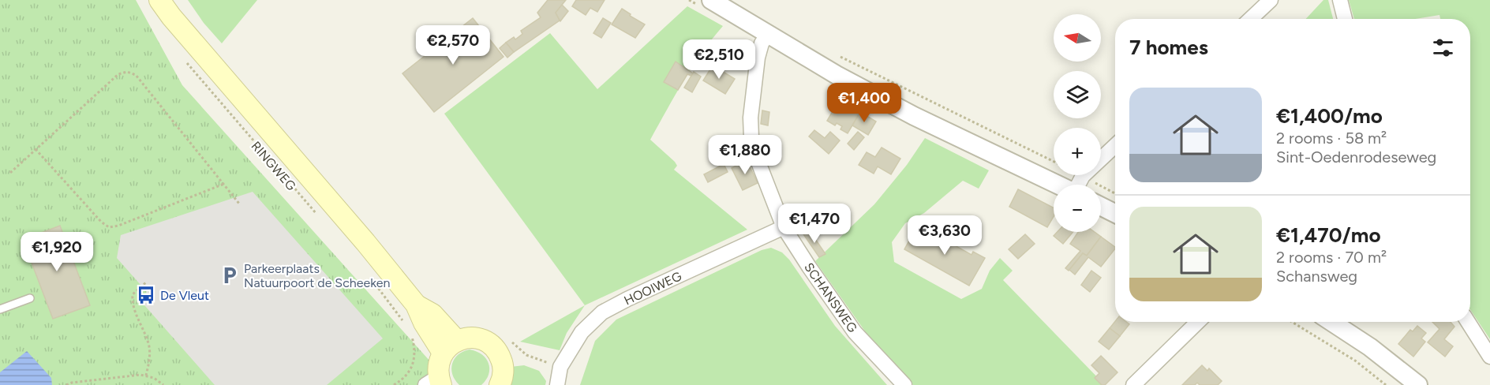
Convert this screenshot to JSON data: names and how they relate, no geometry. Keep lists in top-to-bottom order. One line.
{"streets":{"main road":["RINGWEG"],"street":["HOOIWEG","SCHANSWEG"]},"crossings":[["HOOIWEG","SCHANSWEG"]],"places":{"parking":["Parkeerplaats Natuurpoort de Scheeken"],"bus stop":["De Vleut"]},"north":"left","page":{"map_buttons":["+","−"],"heading":"7 homes","price":["€2,570","€2,510","€1,400","€1,880","€1,470","€3,630","€1,920"],"list":[{"name":"€1,400/mo","note":"2 rooms · 58 m² · Sint-Oedenrodeseweg"},{"name":"€1,470/mo","note":"2 rooms · 70 m² · Schansweg"}]}}
